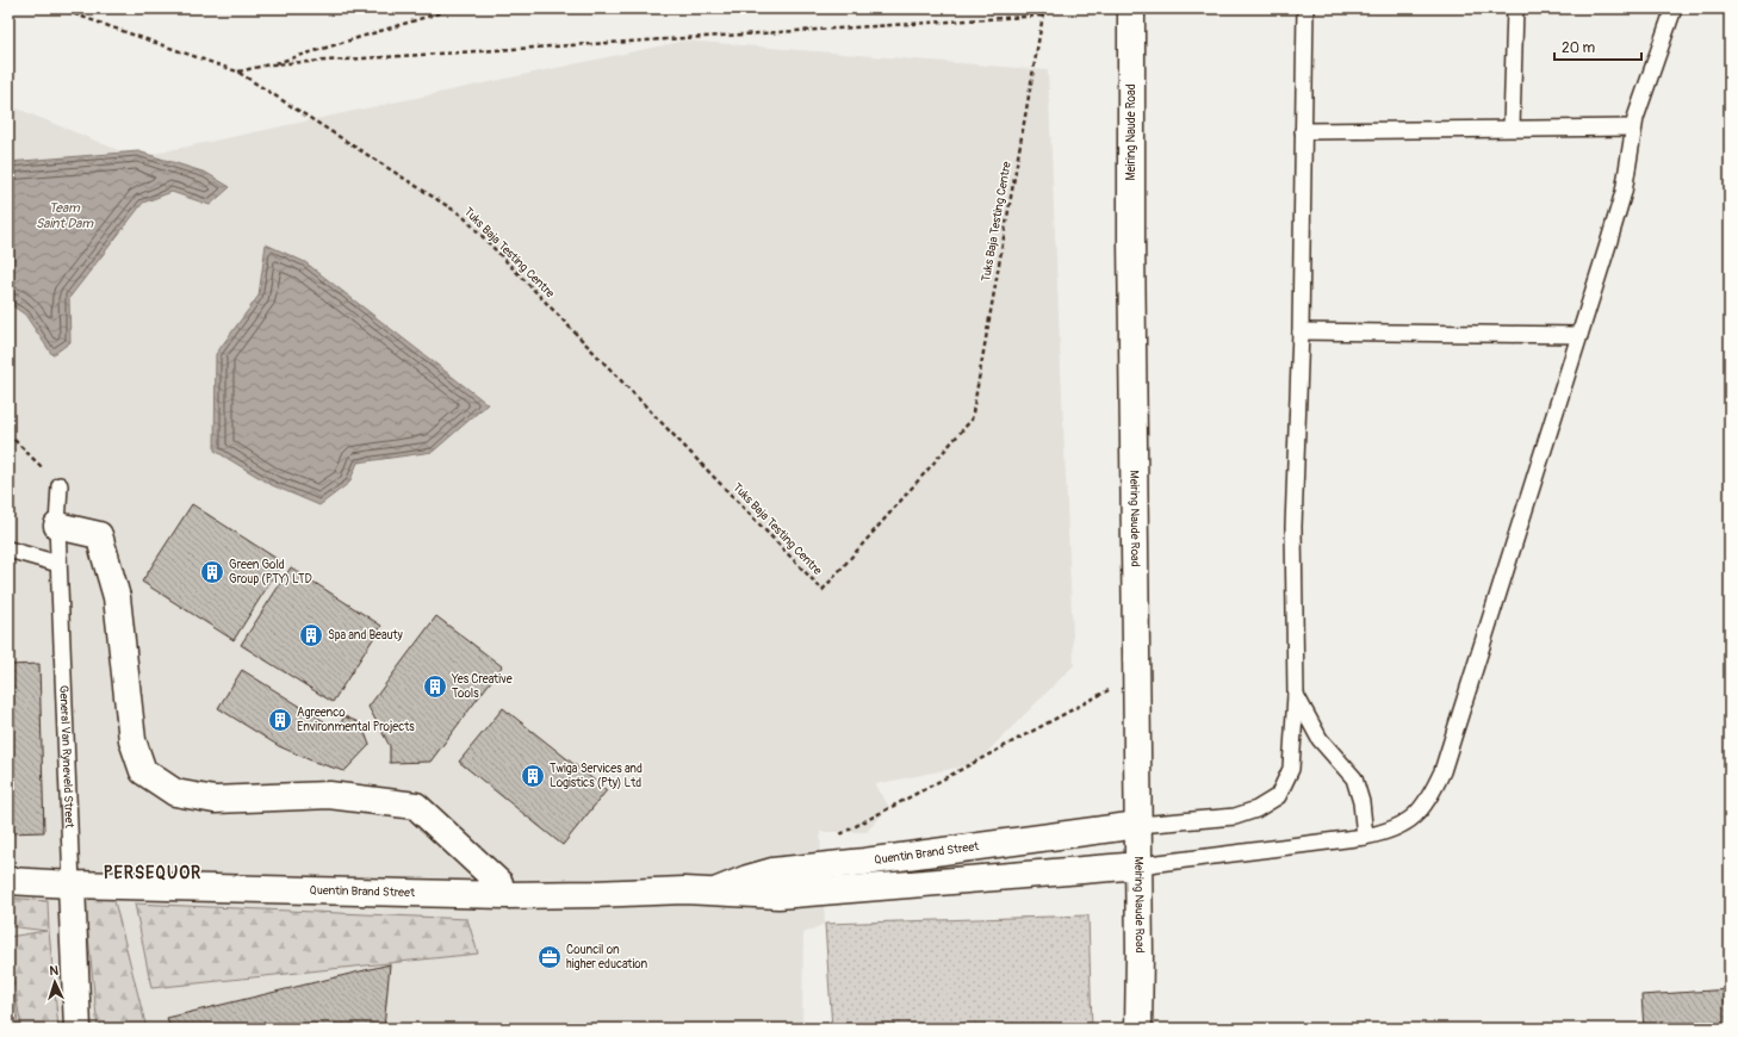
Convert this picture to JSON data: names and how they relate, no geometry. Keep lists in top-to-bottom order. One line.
{"streets":{"street":["Meiring Naude Road","General Van Ryneveld Street","Quentin Brand Street"],"path":["Tuks Baja Testing Centre"]},"crossings":[["Meiring Naude Road","Quentin Brand Street"],["General Van Ryneveld Street","Quentin Brand Street"]],"districts":["PERSEQUOR"],"water":["Team Saint Dam"],"places":{"building":["Green Gold Group (PTY) LTD","Spa and Beauty","Yes Creative Tools","Agreenco Environmental Projects","Twiga Services and Logistics (Pty) Ltd"],"office":["Council on higher education"]},"scale_bar":"20 m","north":"top"}
